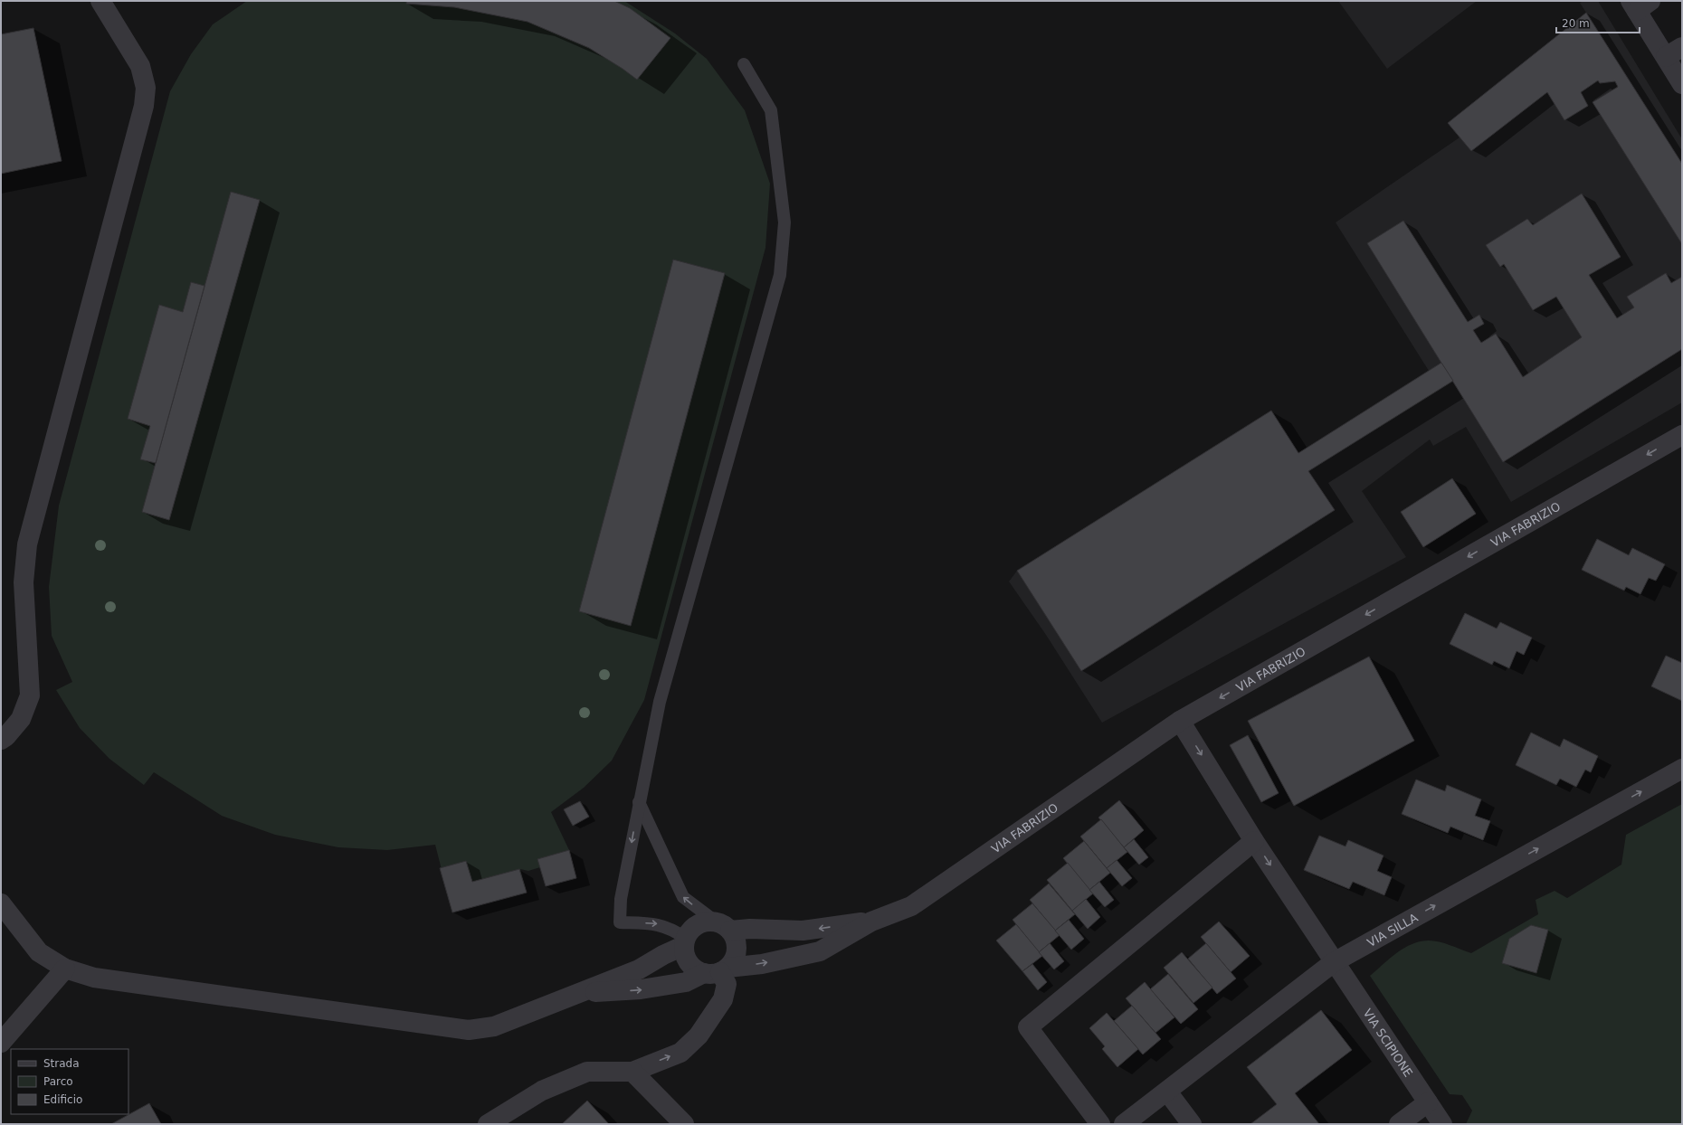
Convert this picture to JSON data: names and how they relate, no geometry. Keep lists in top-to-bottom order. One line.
{"streets":{"street":["VIA FABRIZIO","VIA SILLA","VIA SCIPIONE"]},"crossings":[["VIA FABRIZIO","VIA SCIPIONE"],["VIA SILLA","VIA SCIPIONE"]],"one_way":["VIA FABRIZIO","VIA SILLA","VIA SCIPIONE"],"legend":["Strada","Parco","Edificio"],"scale_bar":"20 m"}
